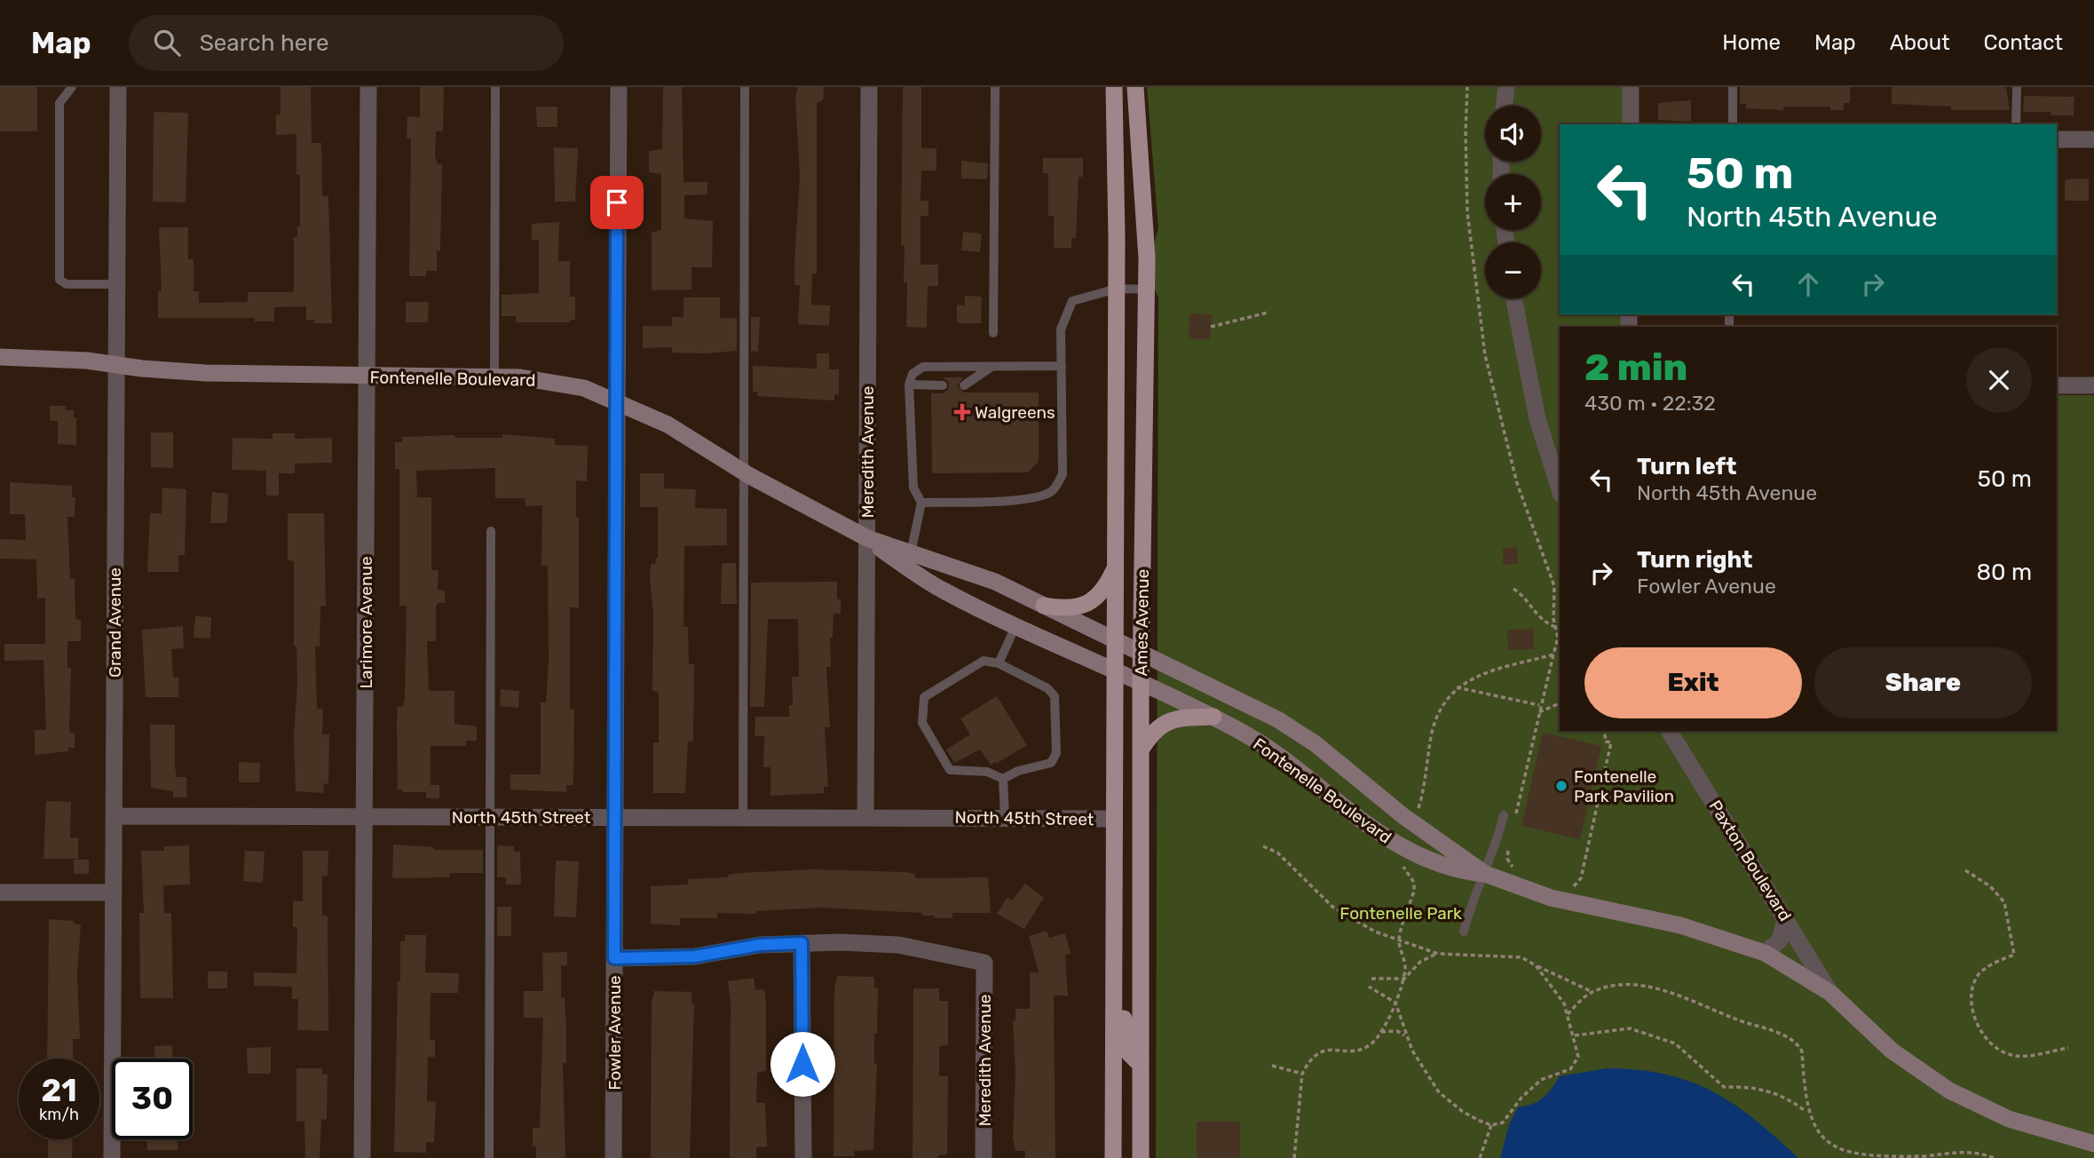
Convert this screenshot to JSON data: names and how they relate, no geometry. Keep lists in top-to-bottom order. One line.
{"streets":{"main road":["Fontenelle Boulevard","Ames Avenue"],"street":["Meredith Avenue","Grand Avenue","Larimore Avenue","North 45th Street","Paxton Boulevard","Fowler Avenue"]},"crossings":[["Fontenelle Boulevard","Meredith Avenue"],["Fontenelle Boulevard","Grand Avenue"],["Fontenelle Boulevard","Larimore Avenue"],["Fontenelle Boulevard","Ames Avenue"],["Fontenelle Boulevard","Paxton Boulevard"],["Fontenelle Boulevard","Fowler Avenue"],["Meredith Avenue","North 45th Street"],["Grand Avenue","North 45th Street"],["Larimore Avenue","North 45th Street"],["Ames Avenue","North 45th Street"],["North 45th Street","Fowler Avenue"]],"parks":["Fontenelle Park"],"places":{"health":["Walgreens"],"other":["Fontenelle Park Pavilion"]},"page":{"header":"Map","search":"Search here","nav":["Home","Map","About","Contact"],"map_buttons":["+","−"],"turn":["50 m","North 45th Avenue"],"heading":["2 min","430 m · 22:32"],"list":[{"name":"Turn left","note":"North 45th Avenue","value":"50 m"},{"name":"Turn right","note":"Fowler Avenue","value":"80 m"}],"buttons":["Exit","Share"],"speed":"21 km/h","limit":"30"}}
